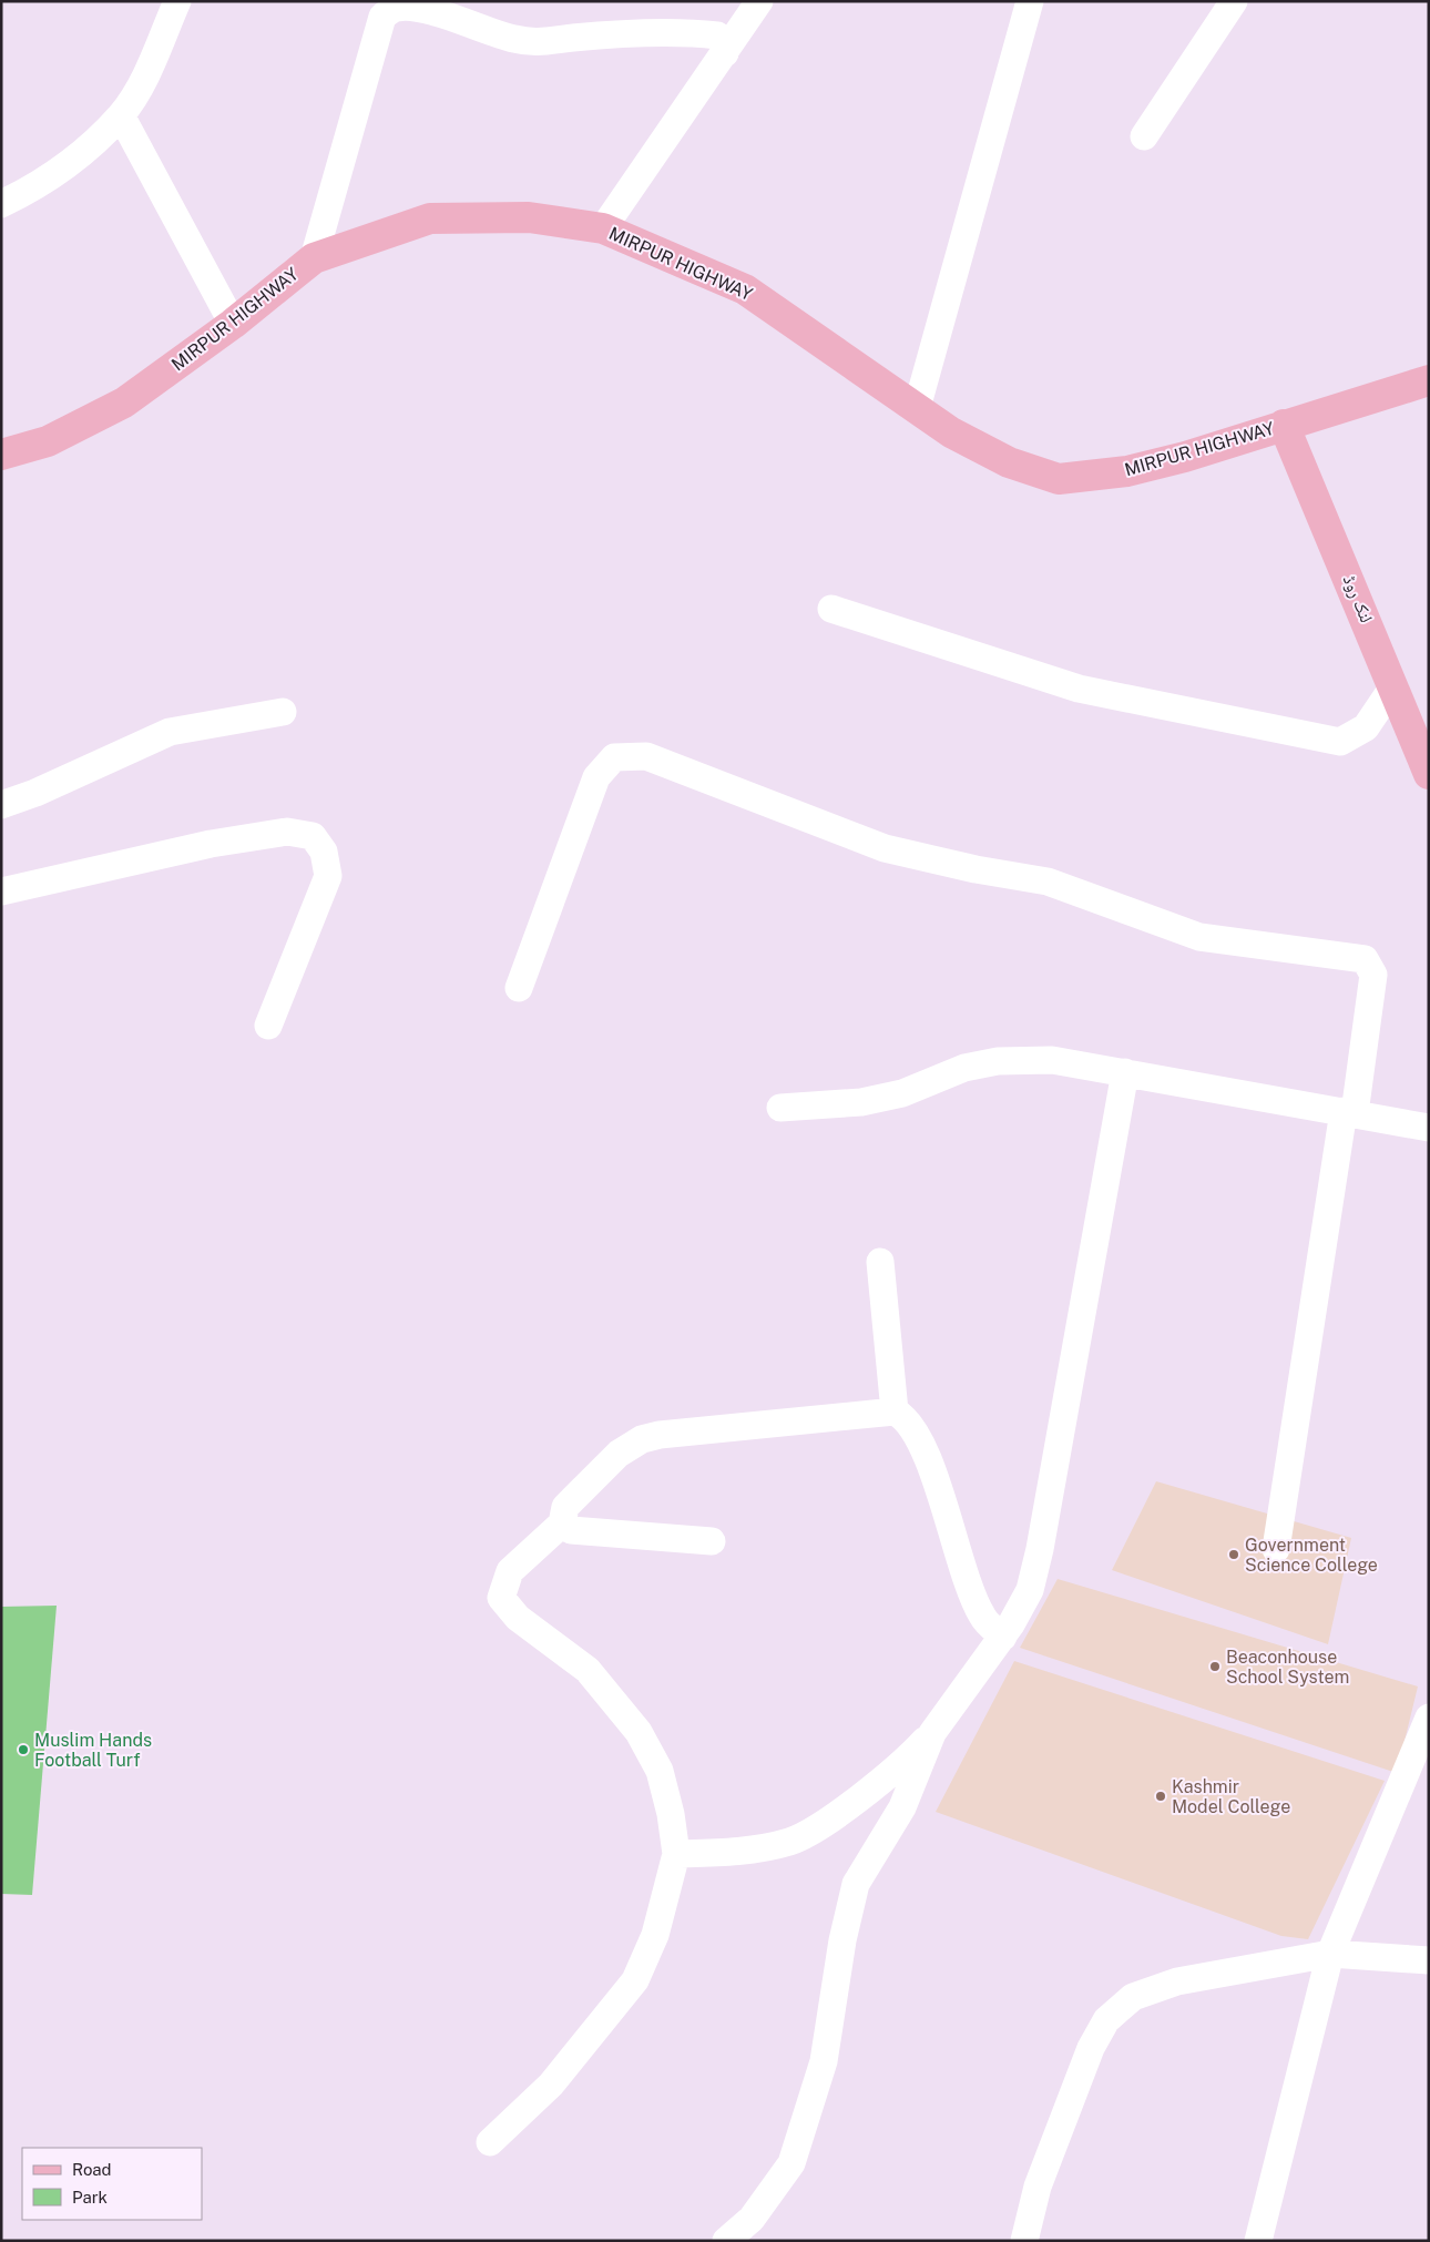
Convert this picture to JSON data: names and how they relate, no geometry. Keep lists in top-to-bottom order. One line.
{"streets":{"main road":["MIRPUR HIGHWAY","لنک روڈ"]},"crossings":[["MIRPUR HIGHWAY","لنک روڈ"]],"places":["Government Science College","Beaconhouse School System","Muslim Hands Football Turf","Kashmir Model College"],"legend":["Road","Park"]}
